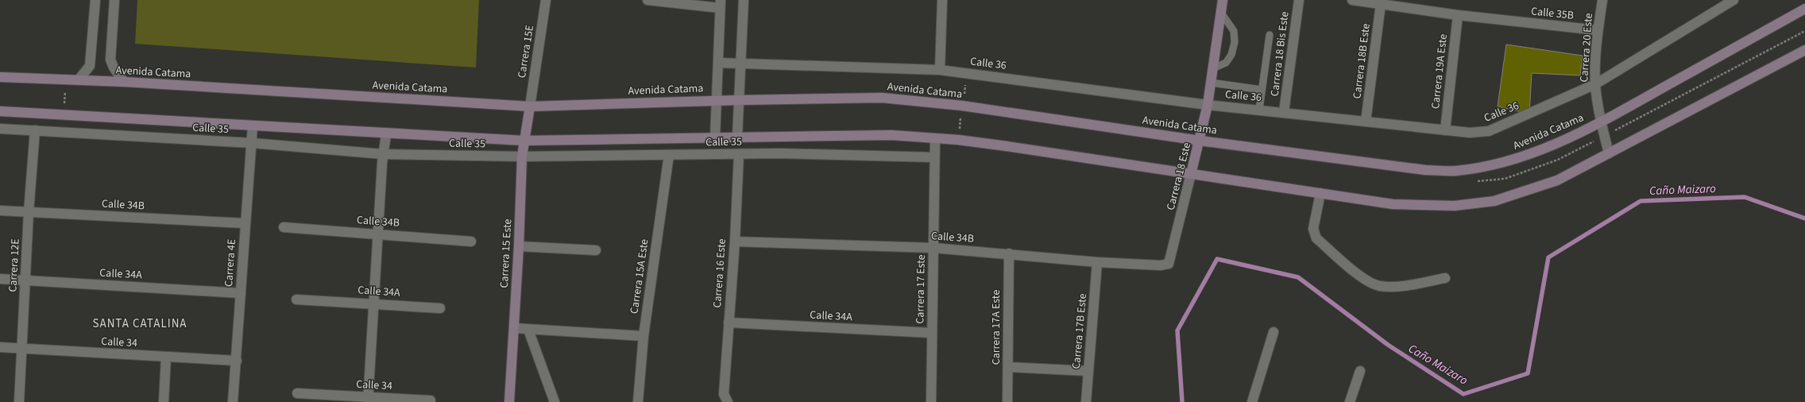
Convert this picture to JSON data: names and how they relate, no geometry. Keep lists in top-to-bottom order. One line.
{"streets":{"main road":["Avenida Catama","Carrera 18 Este","Carrera 15 Este"],"street":["Calle 35B","Carrera 20 Este","Carrera 15E","Carrera 18 Bis Este","Carrera 18B Este","Calle 36","Carrera 19A Este","Calle 35","Calle 34B","Carrera 4E","Carrera 12E","Carrera 16 Este","Calle 34A","Carrera 15A Este","Carrera 17 Este","Carrera 17A Este","Carrera 17B Este","Calle 34"]},"crossings":[["Calle 35B","Carrera 20 Este"],["Calle 35B","Carrera 18B Este"],["Calle 35B","Carrera 19A Este"],["Carrera 20 Este","Calle 36"],["Carrera 20 Este","Avenida Catama"],["Carrera 15E","Avenida Catama"],["Carrera 15E","Carrera 15 Este"],["Carrera 18 Bis Este","Calle 36"],["Carrera 18B Este","Calle 36"],["Calle 36","Carrera 19A Este"],["Calle 36","Carrera 18 Este"],["Avenida Catama","Carrera 18 Este"],["Avenida Catama","Carrera 15 Este"],["Calle 35","Carrera 15 Este"],["Calle 35","Carrera 4E"],["Calle 35","Carrera 12E"],["Calle 35","Carrera 16 Este"],["Calle 35","Carrera 15A Este"],["Calle 35","Carrera 17 Este"],["Carrera 18 Este","Calle 34B"],["Calle 34B","Carrera 4E"],["Calle 34B","Carrera 12E"],["Calle 34B","Carrera 16 Este"],["Calle 34B","Carrera 17 Este"],["Calle 34B","Carrera 17A Este"],["Calle 34B","Carrera 17B Este"],["Carrera 4E","Calle 34A"],["Carrera 4E","Calle 34"],["Carrera 12E","Calle 34A"],["Carrera 12E","Calle 34"],["Carrera 16 Este","Calle 34A"],["Calle 34A","Carrera 17 Este"]],"districts":["SANTA CATALINA"],"water":["Caño Maizaro"]}
